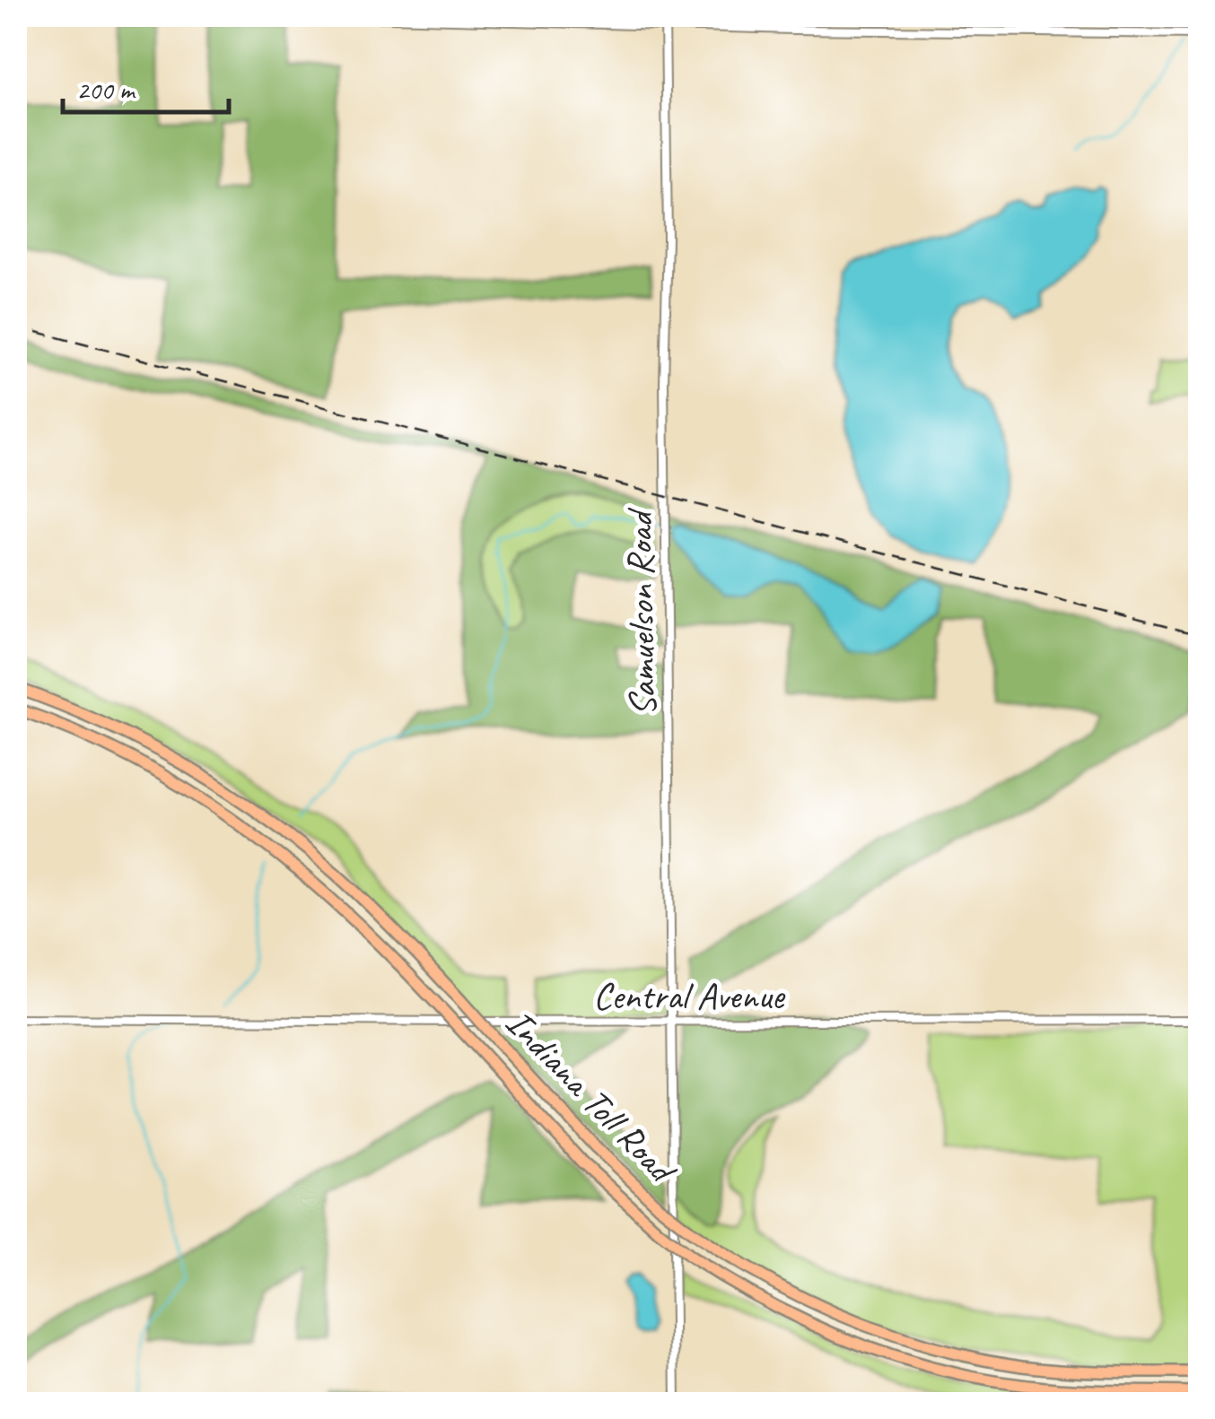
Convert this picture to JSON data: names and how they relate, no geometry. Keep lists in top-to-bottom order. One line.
{"streets":{"highway":["Indiana Toll Road"],"street":["Samuelson Road","Central Avenue"]},"crossings":[["Samuelson Road","Central Avenue"]],"scale_bar":"200 m"}
